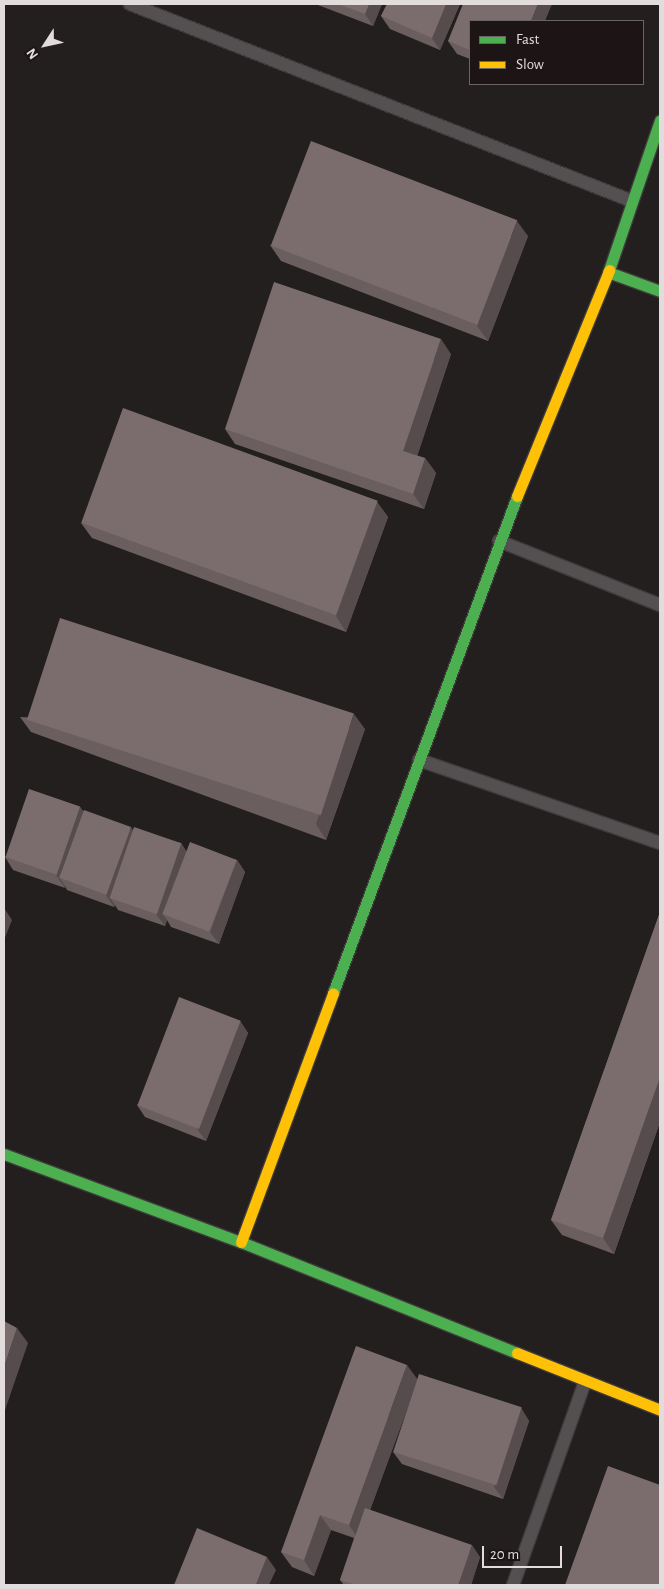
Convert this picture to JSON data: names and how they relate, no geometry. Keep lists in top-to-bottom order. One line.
{"legend":["Fast","Slow"],"scale_bar":"20 m","north":"bottom left"}
